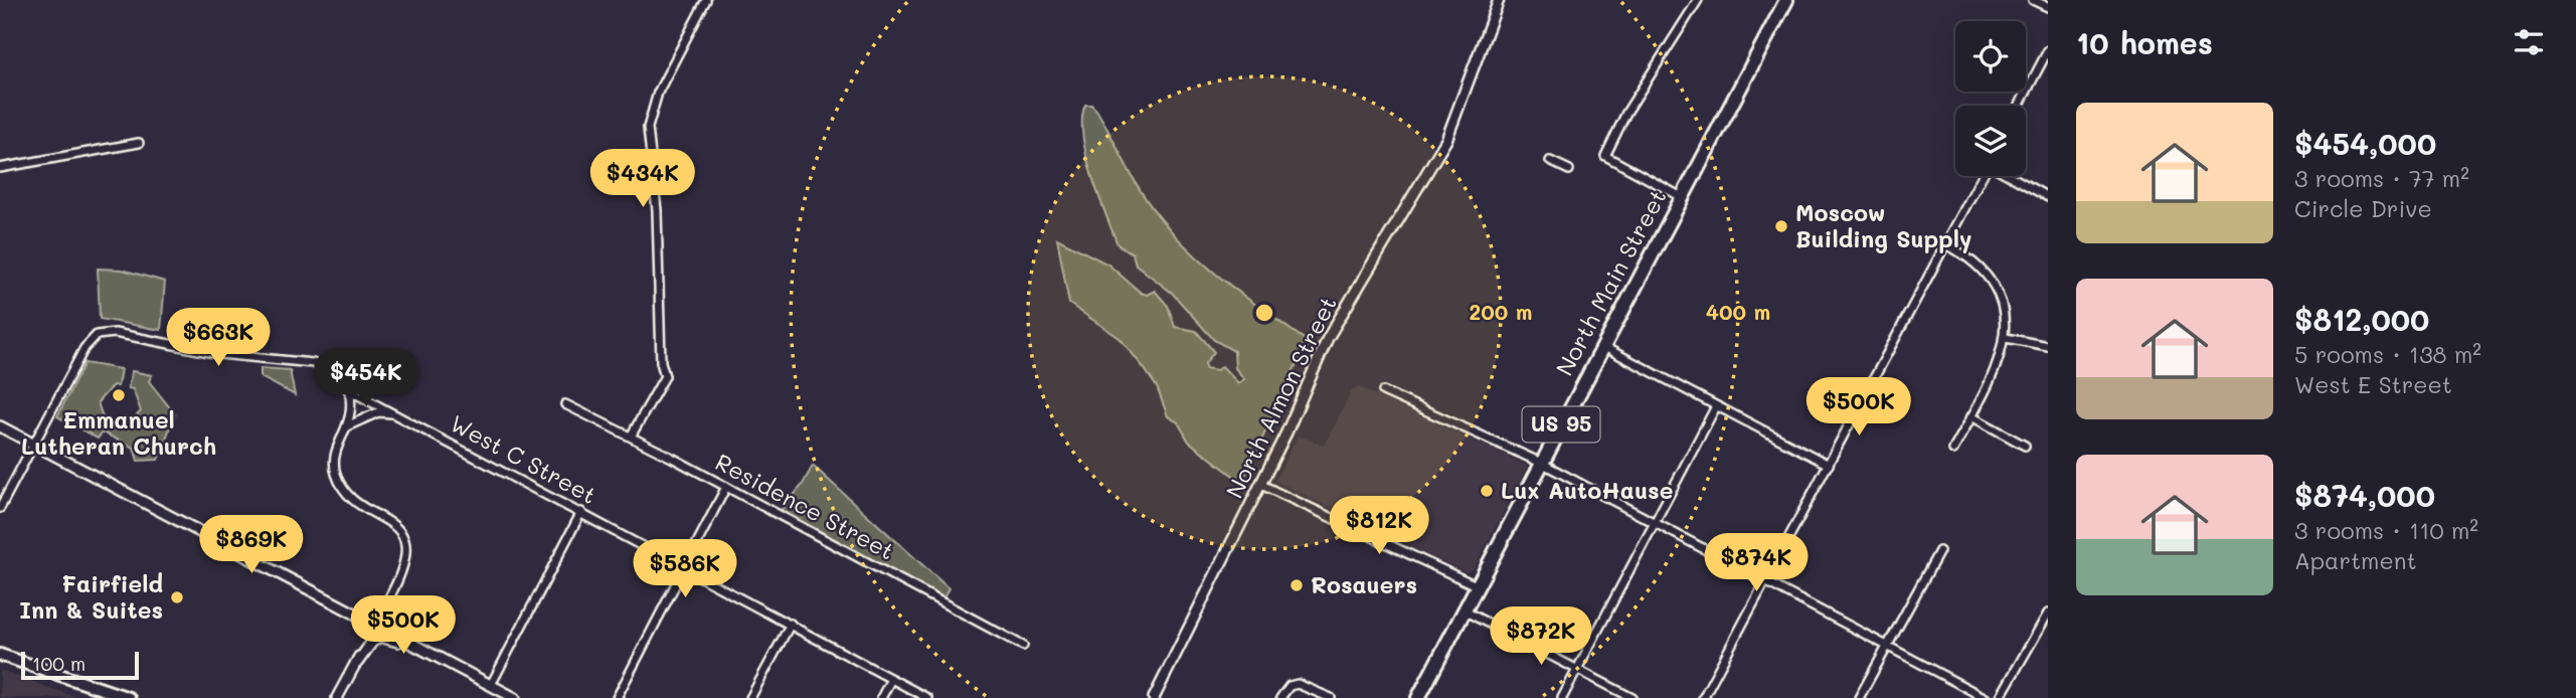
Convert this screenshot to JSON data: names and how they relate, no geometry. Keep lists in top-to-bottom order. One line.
{"streets":{"highway":["North Main Street","US 95"],"street":["North Almon Street","West C Street","Residence Street"]},"places":["Moscow Building Supply","Emmanuel Lutheran Church","Lux AutoHause","Rosauers","Fairfield Inn & Suites"],"scale_bar":"100 m","page":{"heading":"10 homes","list":[{"name":"$454,000","note":"3 rooms · 77 m² · Circle Drive"},{"name":"$812,000","note":"5 rooms · 138 m² · West E Street"},{"name":"$874,000","note":"3 rooms · 110 m² · Apartment"}],"price":["$434K","$663K","$454K","$500K","$812K","$869K","$874K","$586K","$500K","$872K"],"scale":"100 m"},"rings":["200 m","400 m"]}
